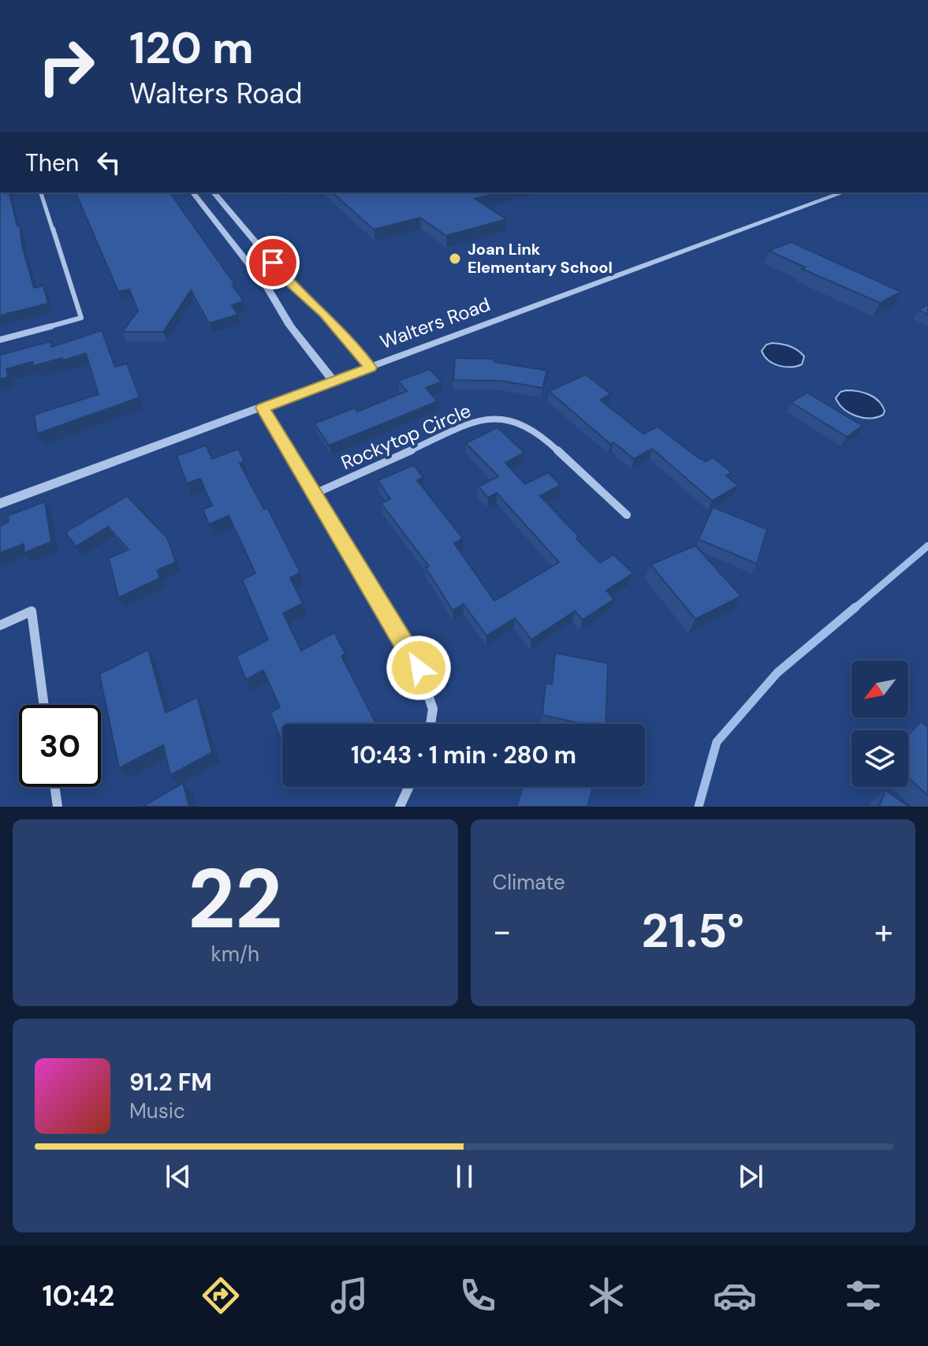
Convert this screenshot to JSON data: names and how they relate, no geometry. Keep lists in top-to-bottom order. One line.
{"streets":{"street":["Walters Road","Rockytop Circle"]},"places":["Joan Link Elementary School"],"north":"bottom left","page":{"turn":["120 m","Walters Road"],"then":"Then","limit":"30","trip":"10:43 · 1 min · 280 m","tile":[["22","km/h"],"Climate"],"heat":["−","21.5°","+"],"song":["91.2 FM","Music"],"tabs":"10:42"}}
